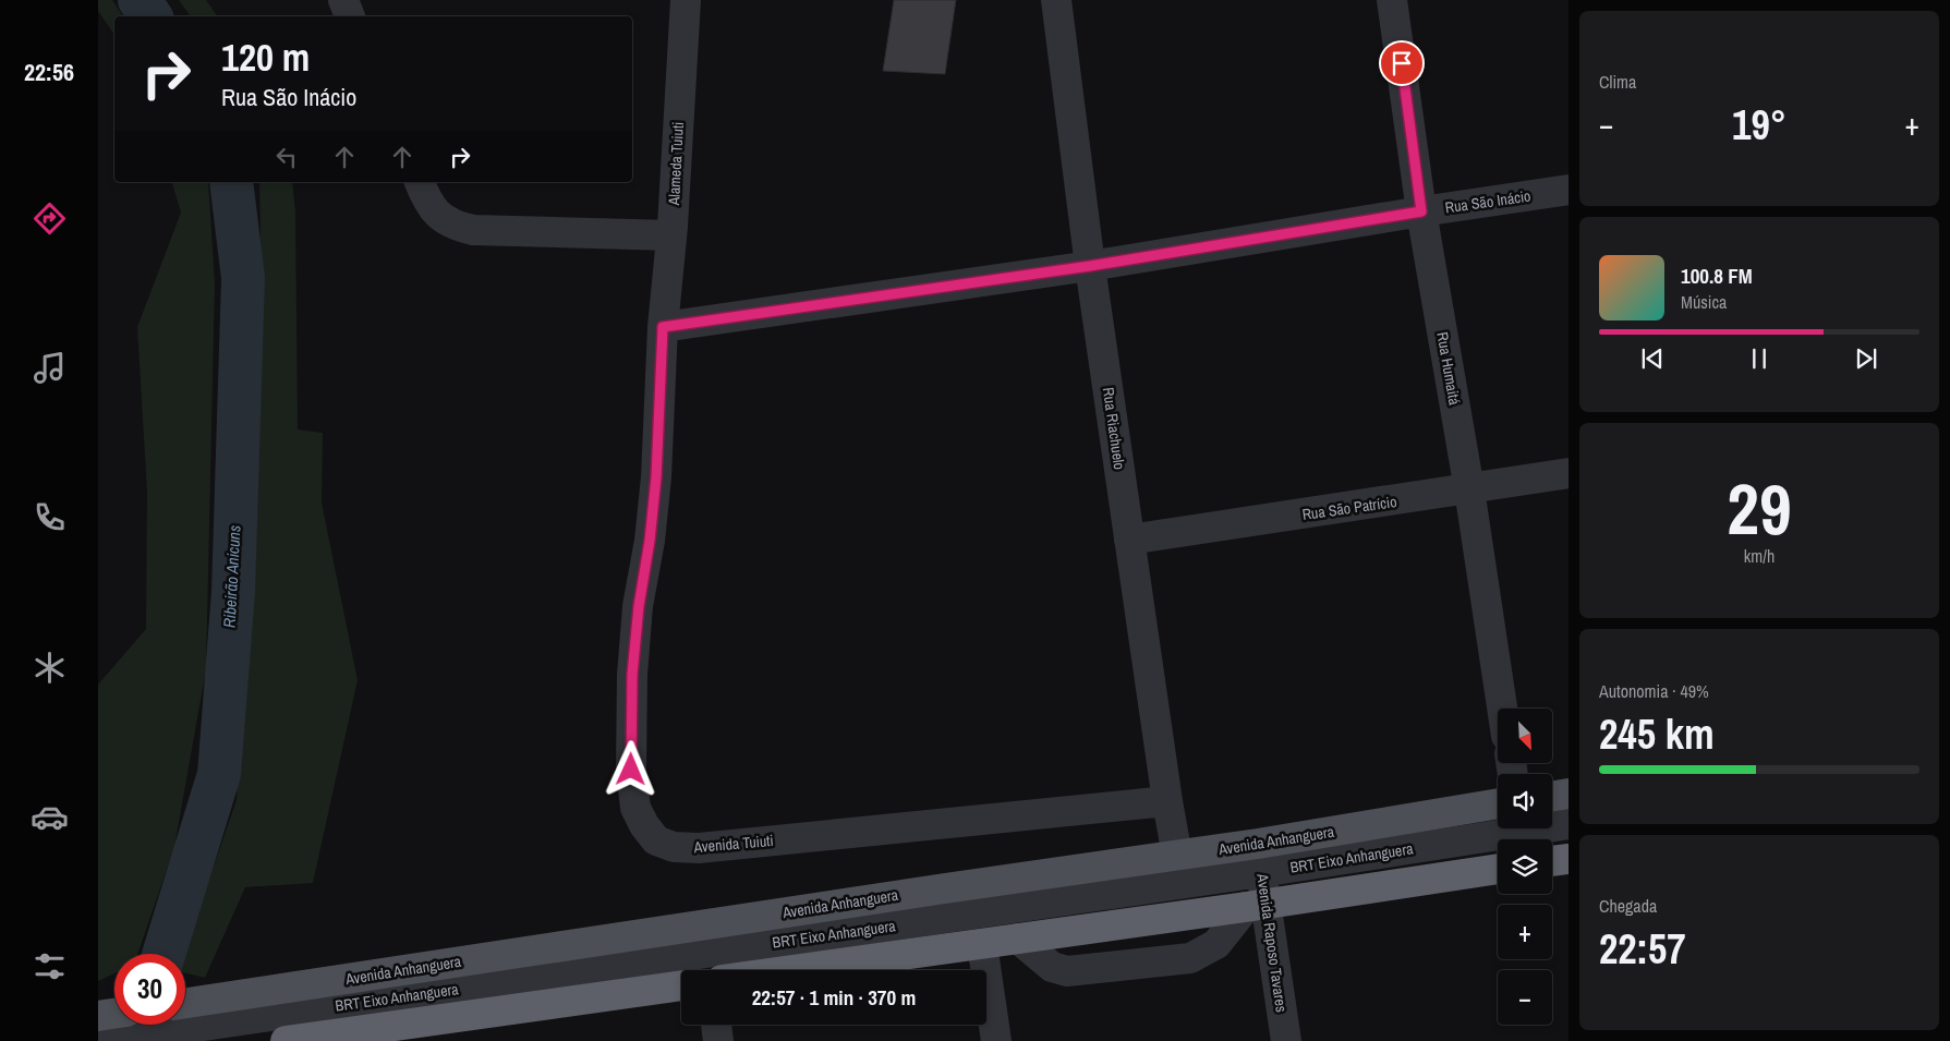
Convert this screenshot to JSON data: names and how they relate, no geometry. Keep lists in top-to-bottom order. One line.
{"streets":{"main road":["Avenida Anhanguera"],"street":["Alameda Tuiuti","Rua São Inácio","Rua Humaitá","Rua Riachuelo","Rua São Patrício","Avenida Tuiuti","BRT Eixo Anhanguera","Avenida Raposo Tavares"]},"crossings":[["Alameda Tuiuti","Rua São Inácio"],["Alameda Tuiuti","Avenida Tuiuti"],["Rua São Inácio","Rua Humaitá"],["Rua São Inácio","Rua Riachuelo"],["Rua São Inácio","Avenida Tuiuti"],["Rua Humaitá","Rua São Patrício"],["Rua Riachuelo","Rua São Patrício"],["Rua Riachuelo","Avenida Anhanguera"],["Rua Riachuelo","Avenida Tuiuti"],["Avenida Anhanguera","BRT Eixo Anhanguera"],["Avenida Anhanguera","Avenida Raposo Tavares"],["BRT Eixo Anhanguera","Avenida Raposo Tavares"]],"water":["Ribeirão Anicuns"],"north":"bottom right","page":{"tabs":"22:56","tile":["Clima",["29","km/h"],["Autonomia · 49%","245 km"],["Chegada","22:57"]],"turn":["120 m","Rua São Inácio"],"heat":["−","19°","+"],"song":["100.8 FM","Música"],"map_buttons":["+","−"],"limit":"30","trip":"22:57 · 1 min · 370 m"}}
